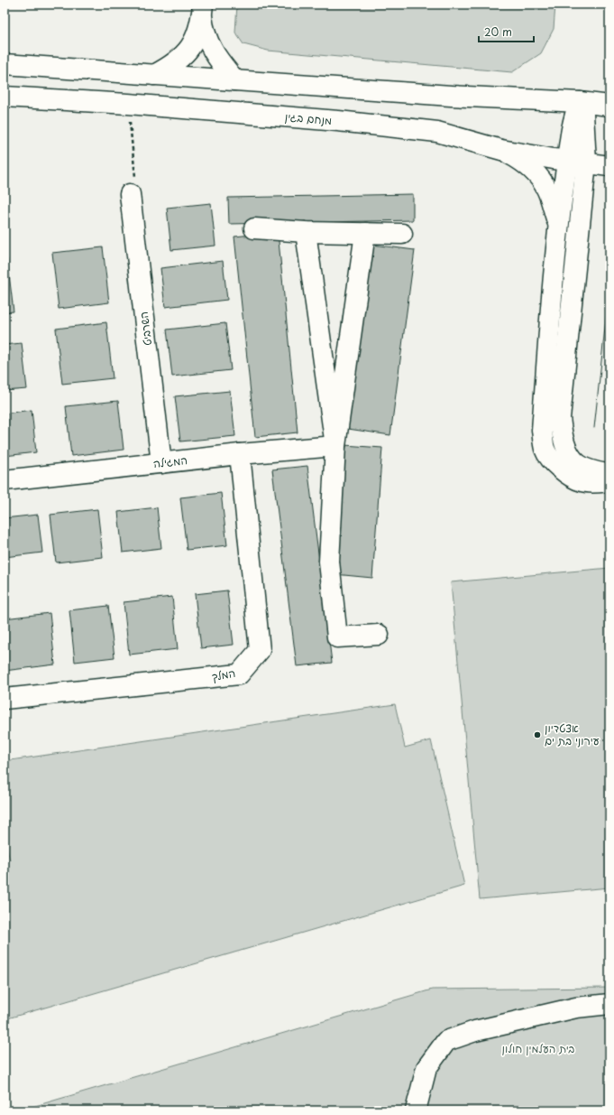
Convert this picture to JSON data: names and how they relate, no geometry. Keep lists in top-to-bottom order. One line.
{"streets":{"street":["מנחם בגין","השרביט","המגילה","המלך"]},"crossings":[["השרביט","המגילה"],["המגילה","המלך"]],"parks":["בית העלמין חולון"],"places":["אצטדיון עירוני בת ים"],"scale_bar":"20 m"}
